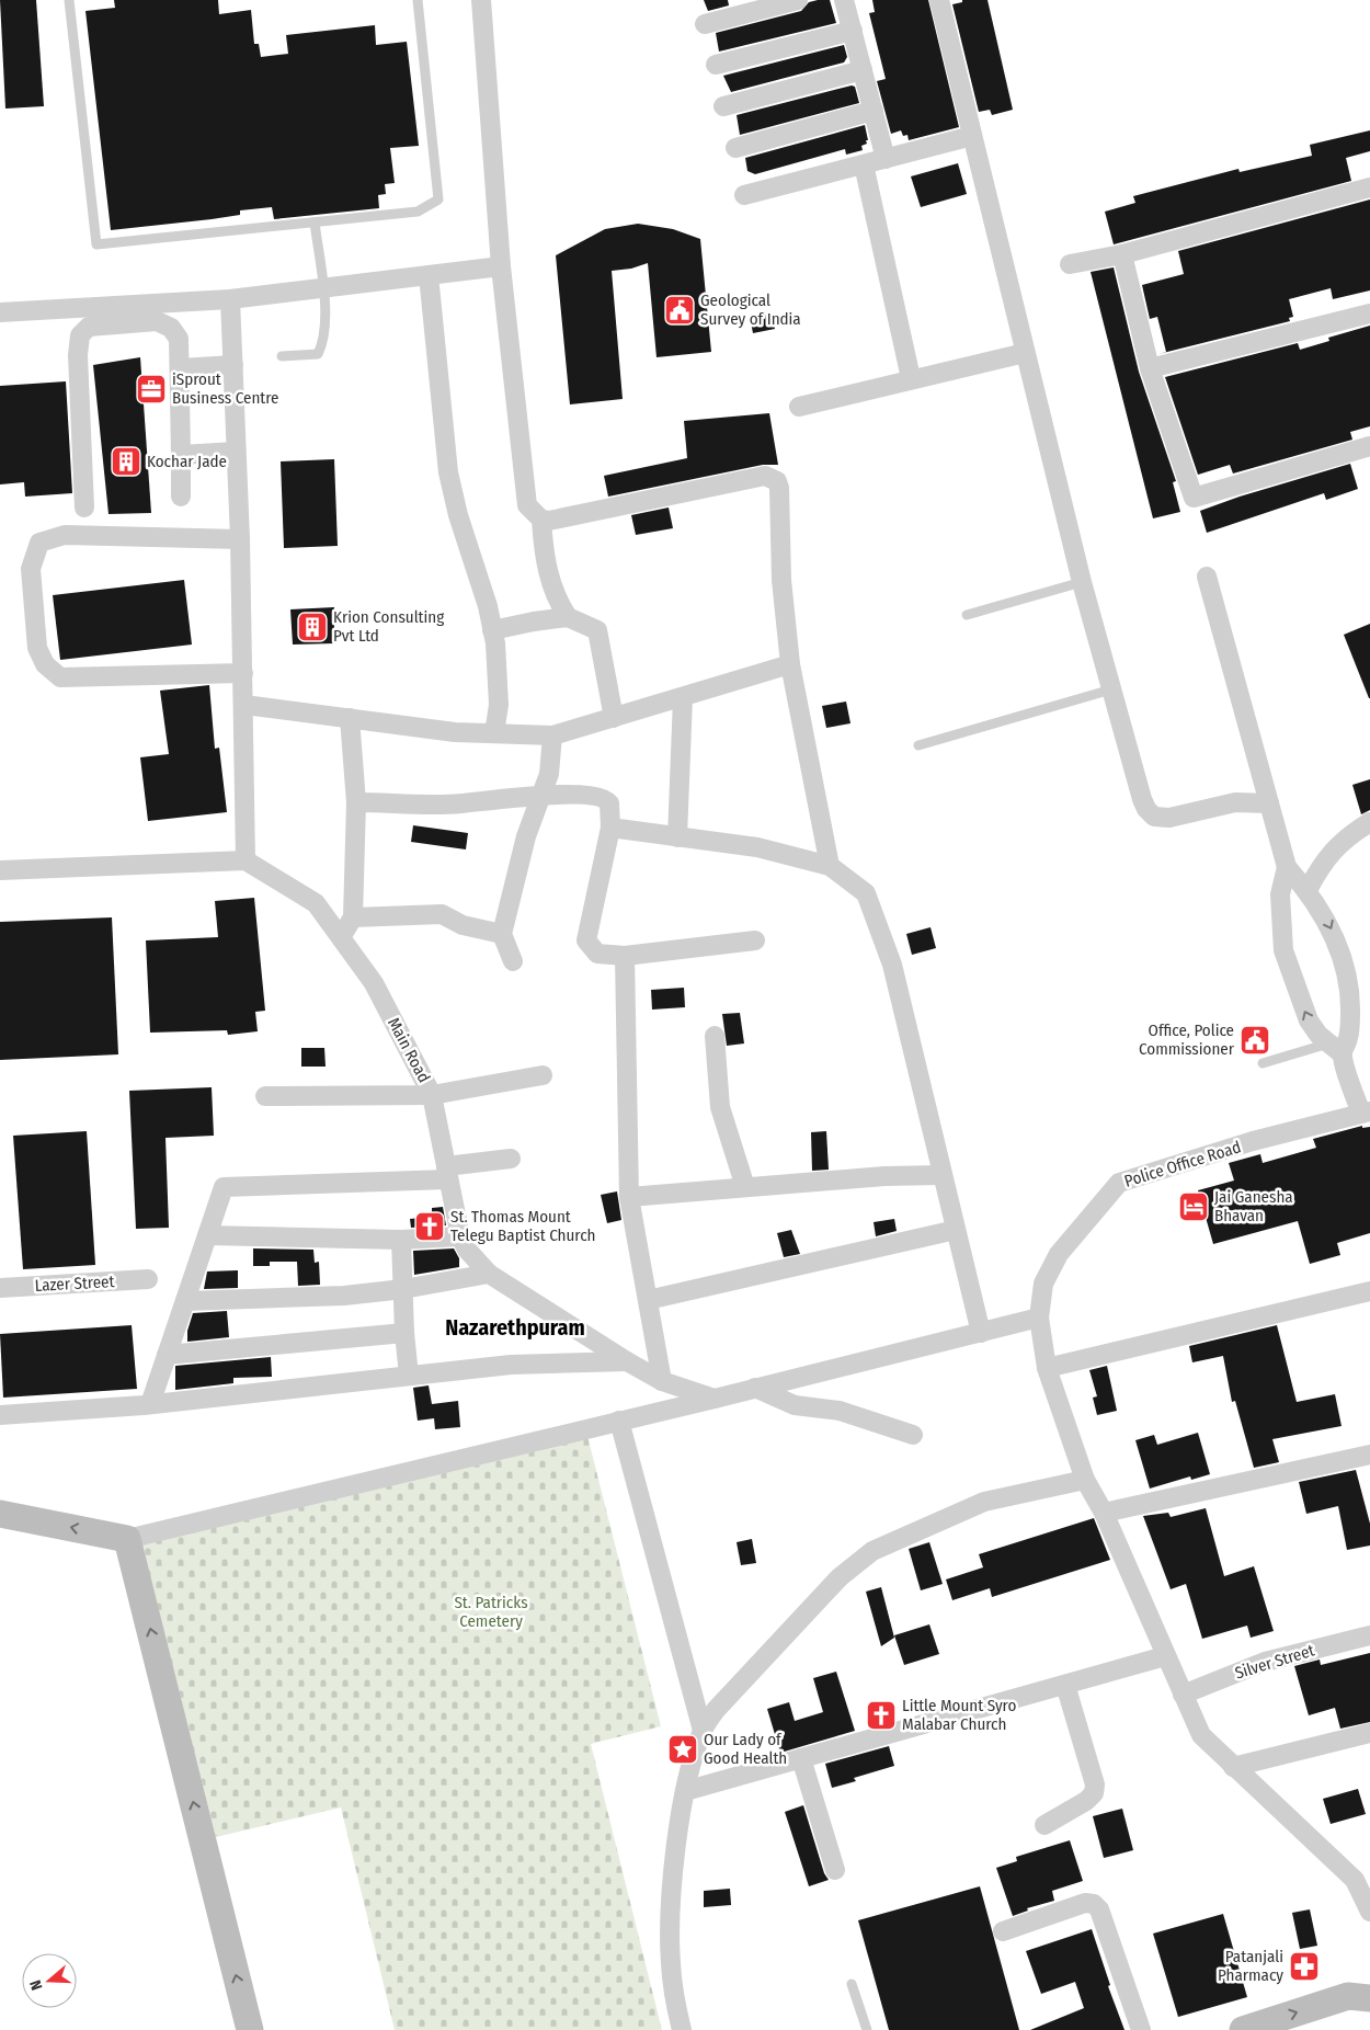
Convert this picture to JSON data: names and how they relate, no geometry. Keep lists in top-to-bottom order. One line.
{"streets":{"street":["Main Road","Police Office Road","Lazer Street","Silver Street"]},"crossings":[["Police Office Road","Silver Street"]],"districts":["Nazarethpuram"],"parks":["St. Patricks Cemetery"],"places":{"public building":["Geological Survey of India","Office, Police Commissioner"],"office":["iSprout Business Centre"],"building":["Kochar Jade","Krion Consulting Pvt Ltd"],"hotel":["Jai Ganesha Bhavan"],"church":["St. Thomas Mount Telegu Baptist Church","Little Mount Syro Malabar Church"],"place":["Our Lady of Good Health"],"pharmacy":["Patanjali Pharmacy"]},"north":"left"}
